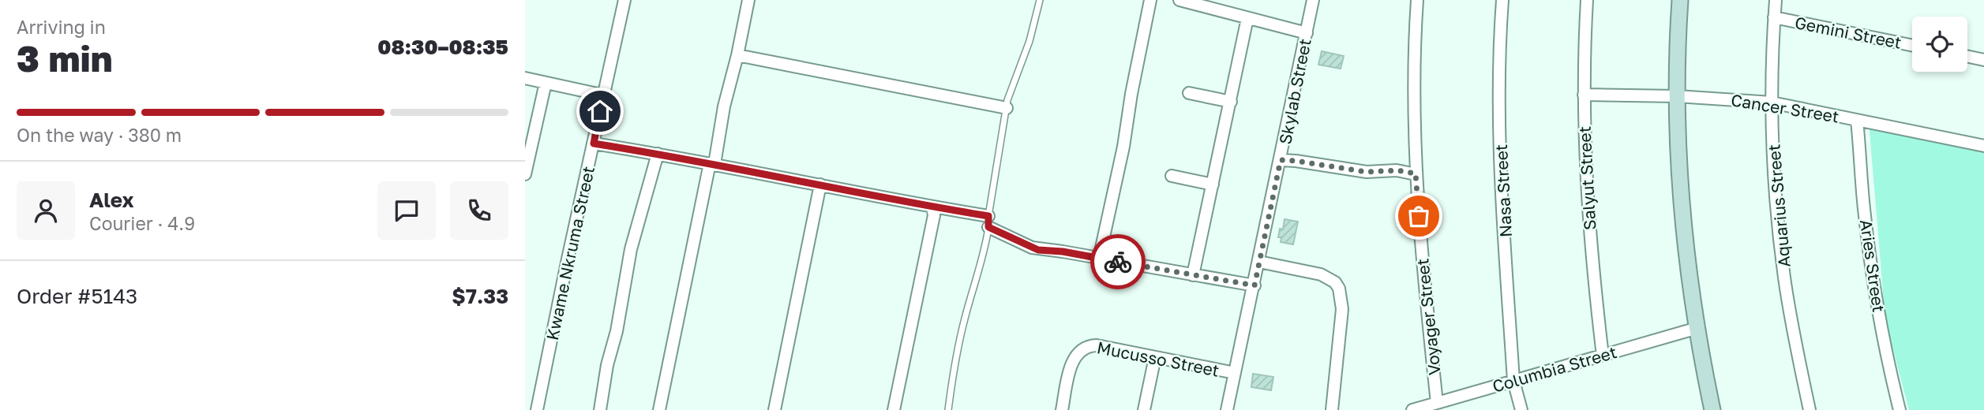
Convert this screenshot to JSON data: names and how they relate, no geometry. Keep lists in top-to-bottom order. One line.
{"streets":{"street":["Gemini Street","Skylab Street","Cancer Street","Salyut Street","Nasa Street","Aquarius Street","Kwame Nkruma Street","Aries Street","Voyager Street","Mucusso Street","Columbia Street"]},"crossings":[["Gemini Street","Aquarius Street"],["Skylab Street","Mucusso Street"],["Cancer Street","Salyut Street"],["Cancer Street","Aquarius Street"],["Cancer Street","Aries Street"],["Salyut Street","Columbia Street"],["Nasa Street","Columbia Street"],["Voyager Street","Columbia Street"]],"page":{"heading":["3 min","Arriving in","08:30–08:35"],"panel":["Alex","Courier · 4.9","Order #5143","$7.33"],"bar":"On the way · 380 m"}}
